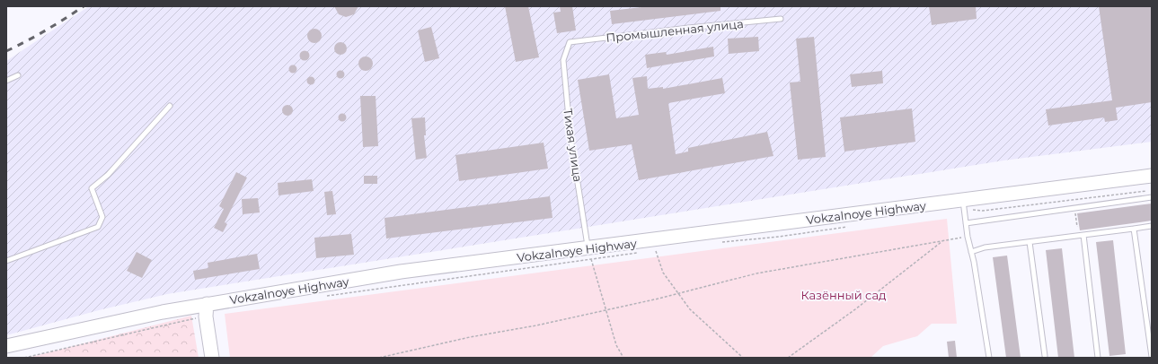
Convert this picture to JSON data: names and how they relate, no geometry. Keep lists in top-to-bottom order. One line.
{"streets":{"main road":["Vokzalnoye Highway"],"lane":["Промышленная улица","Тихая улица"]},"crossings":[["Промышленная улица","Тихая улица"],["Тихая улица","Vokzalnoye Highway"]],"parks":["Казённый сад"]}
